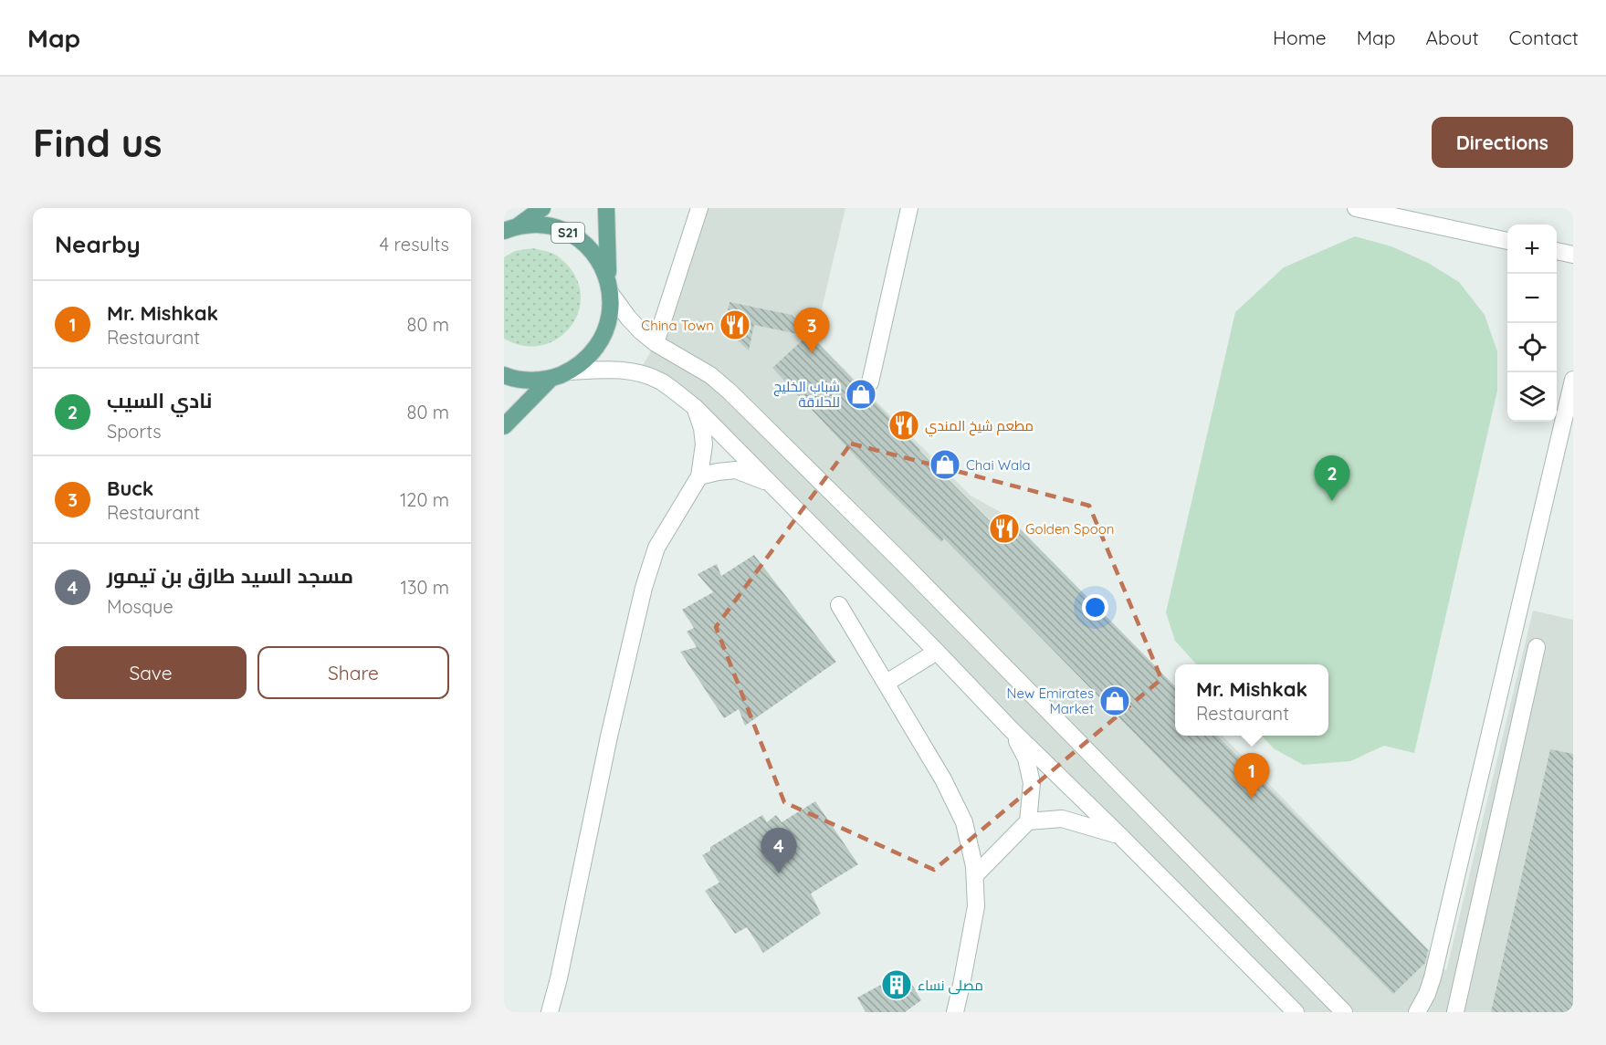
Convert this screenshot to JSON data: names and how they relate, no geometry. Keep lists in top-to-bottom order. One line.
{"streets":{"main road":["S21"]},"places":{"restaurant":["China Town","مطعم شيخ المندي","Golden Spoon"],"shop":["شباب الخليج للحلاقة","Chai Wala","New Emirates Market"],"building":["مصلى نساء"]},"page":{"header":"Map","nav":["Home","Map","About","Contact"],"buttons":["Directions",["Save","Share"]],"title":"Find us","heading":["Nearby","4 results"],"map_buttons":["+","−"],"list":[{"mark":"1","name":"Mr. Mishkak","note":"Restaurant","value":"80 m"},{"mark":"2","name":"نادي السيب","note":"Sports","value":"80 m"},{"mark":"3","name":"Buck","note":"Restaurant","value":"120 m"},{"mark":"4","name":"مسجد السيد طارق بن تيمور","note":"Mosque","value":"130 m"}],"pins":["3","2","1","4"],"popup":["Mr. Mishkak","Restaurant"]}}
